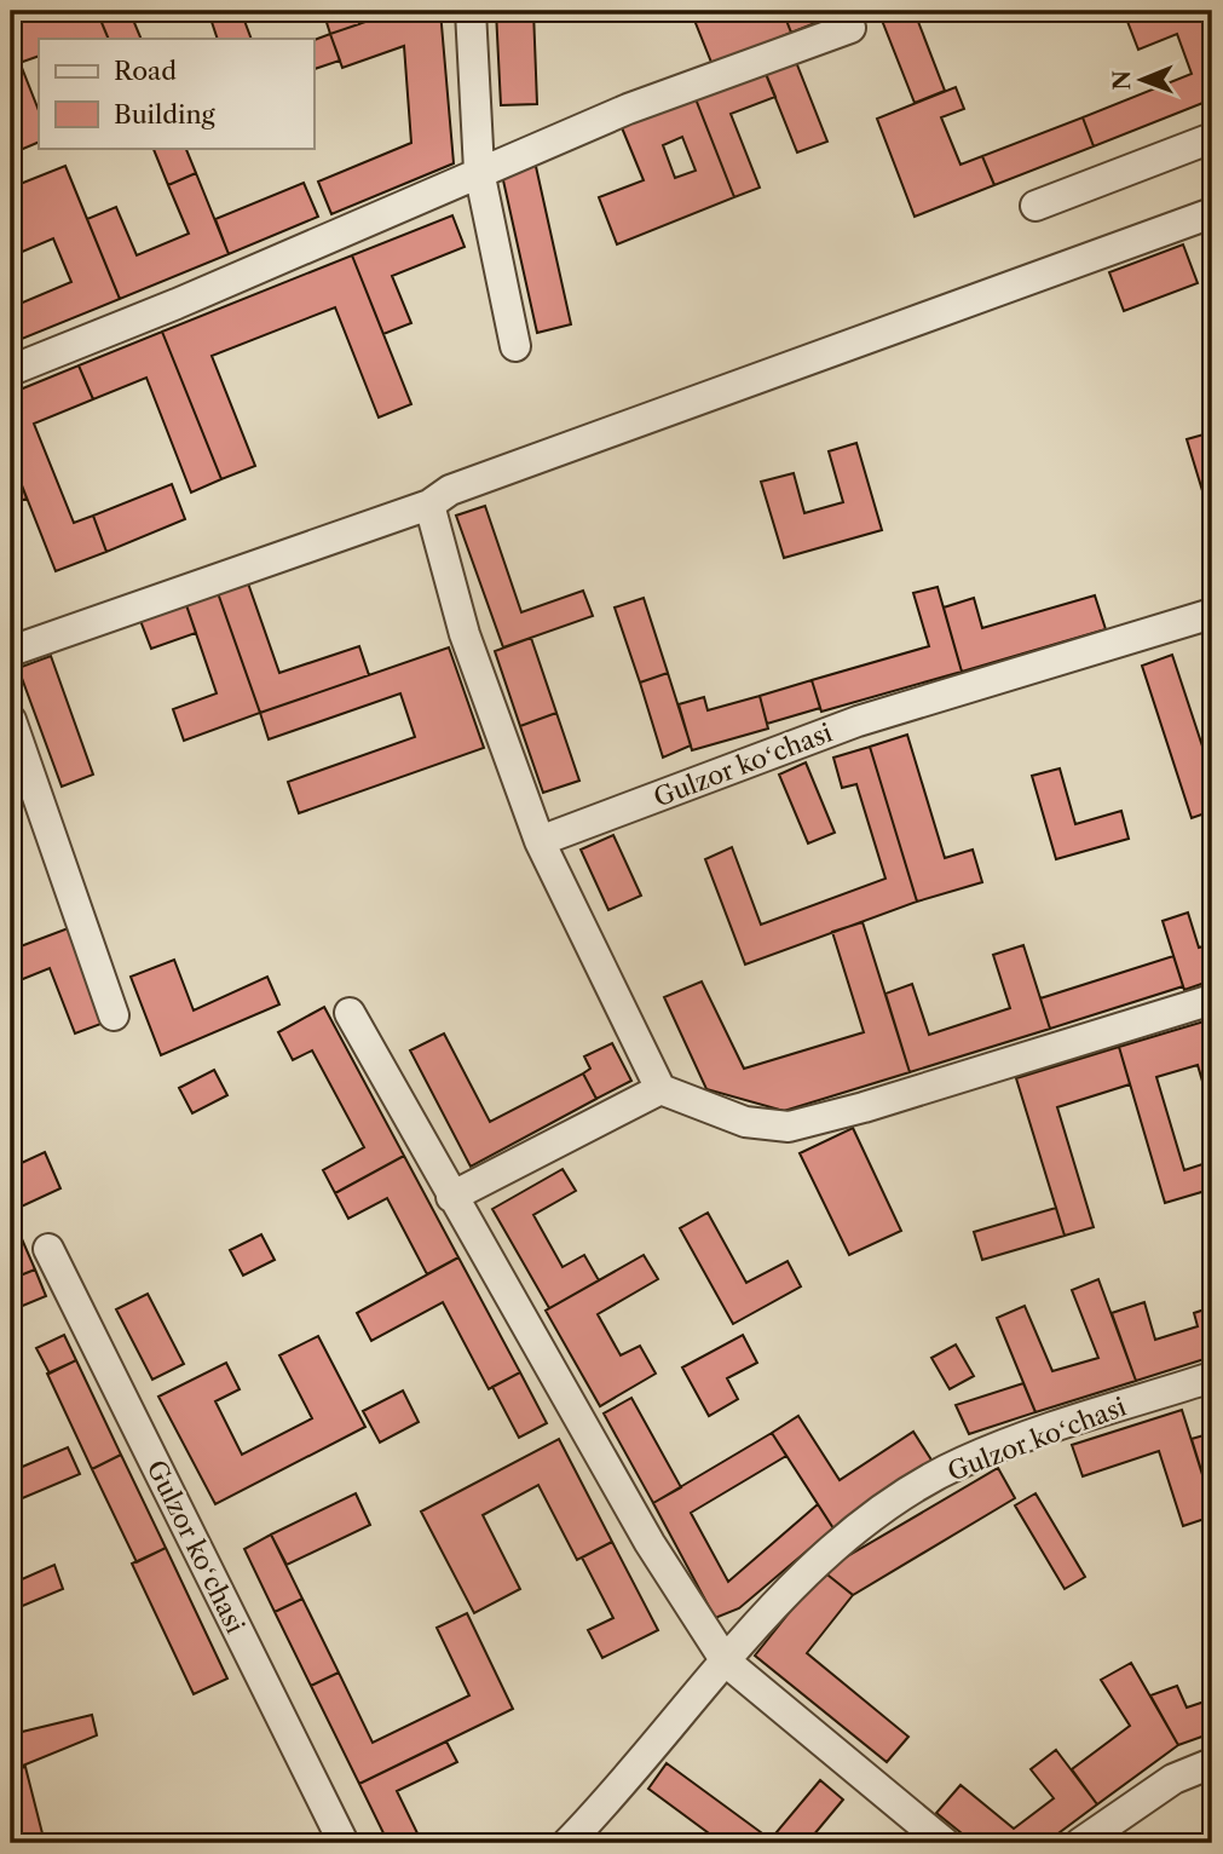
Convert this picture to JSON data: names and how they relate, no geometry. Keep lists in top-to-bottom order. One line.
{"streets":{"street":["Gulzor koʻchasi"]},"legend":["Road","Building"],"north":"left"}
